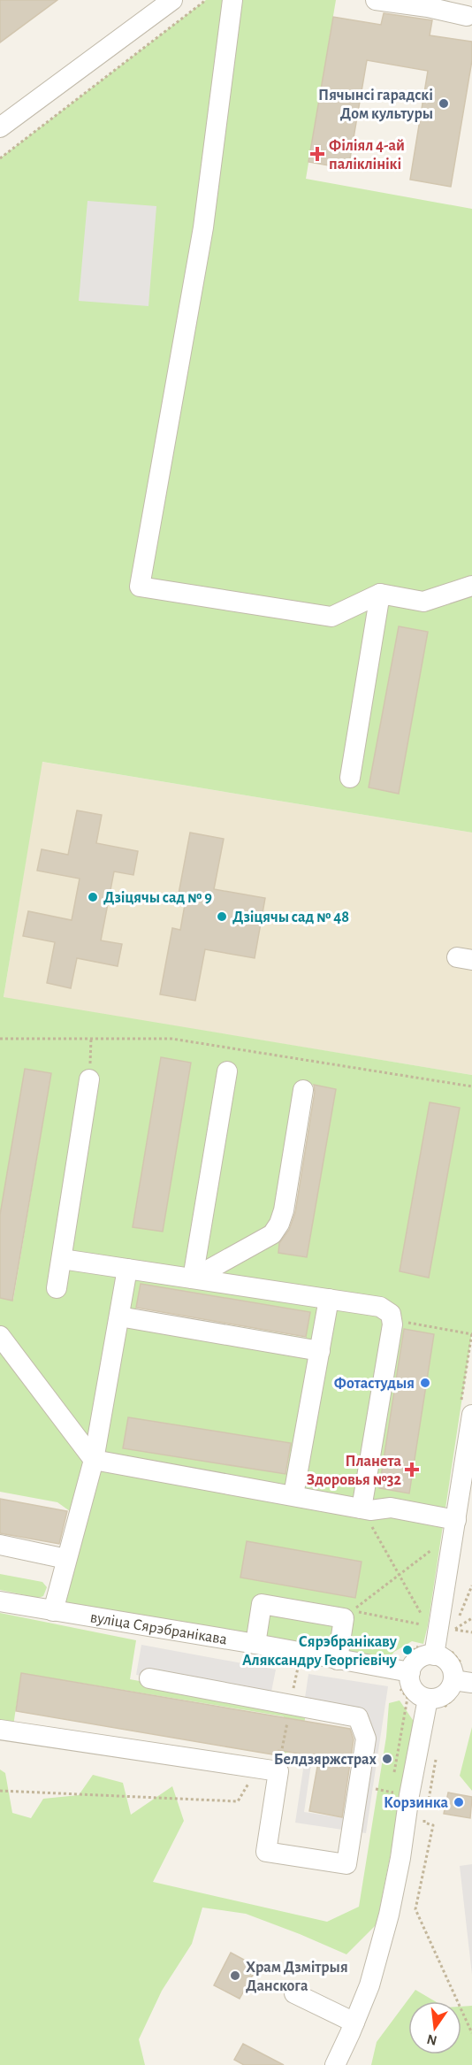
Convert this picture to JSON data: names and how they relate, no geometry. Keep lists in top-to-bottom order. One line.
{"streets":{"street":["вуліца Сярэбранікава"]},"places":{"other":["Пячынсі гарадскі Дом культуры","Дзіцячы сад № 9","Дзіцячы сад № 48","Фотастудыя","Сярэбранікаву Аляксандру Георгіевічу","Белдзяржстрах","Корзинка","Храм Дзмітрыя Данскога"],"health":["Філіял 4-ай паліклінікі","Планета Здоровья №32"]},"north":"bottom"}
